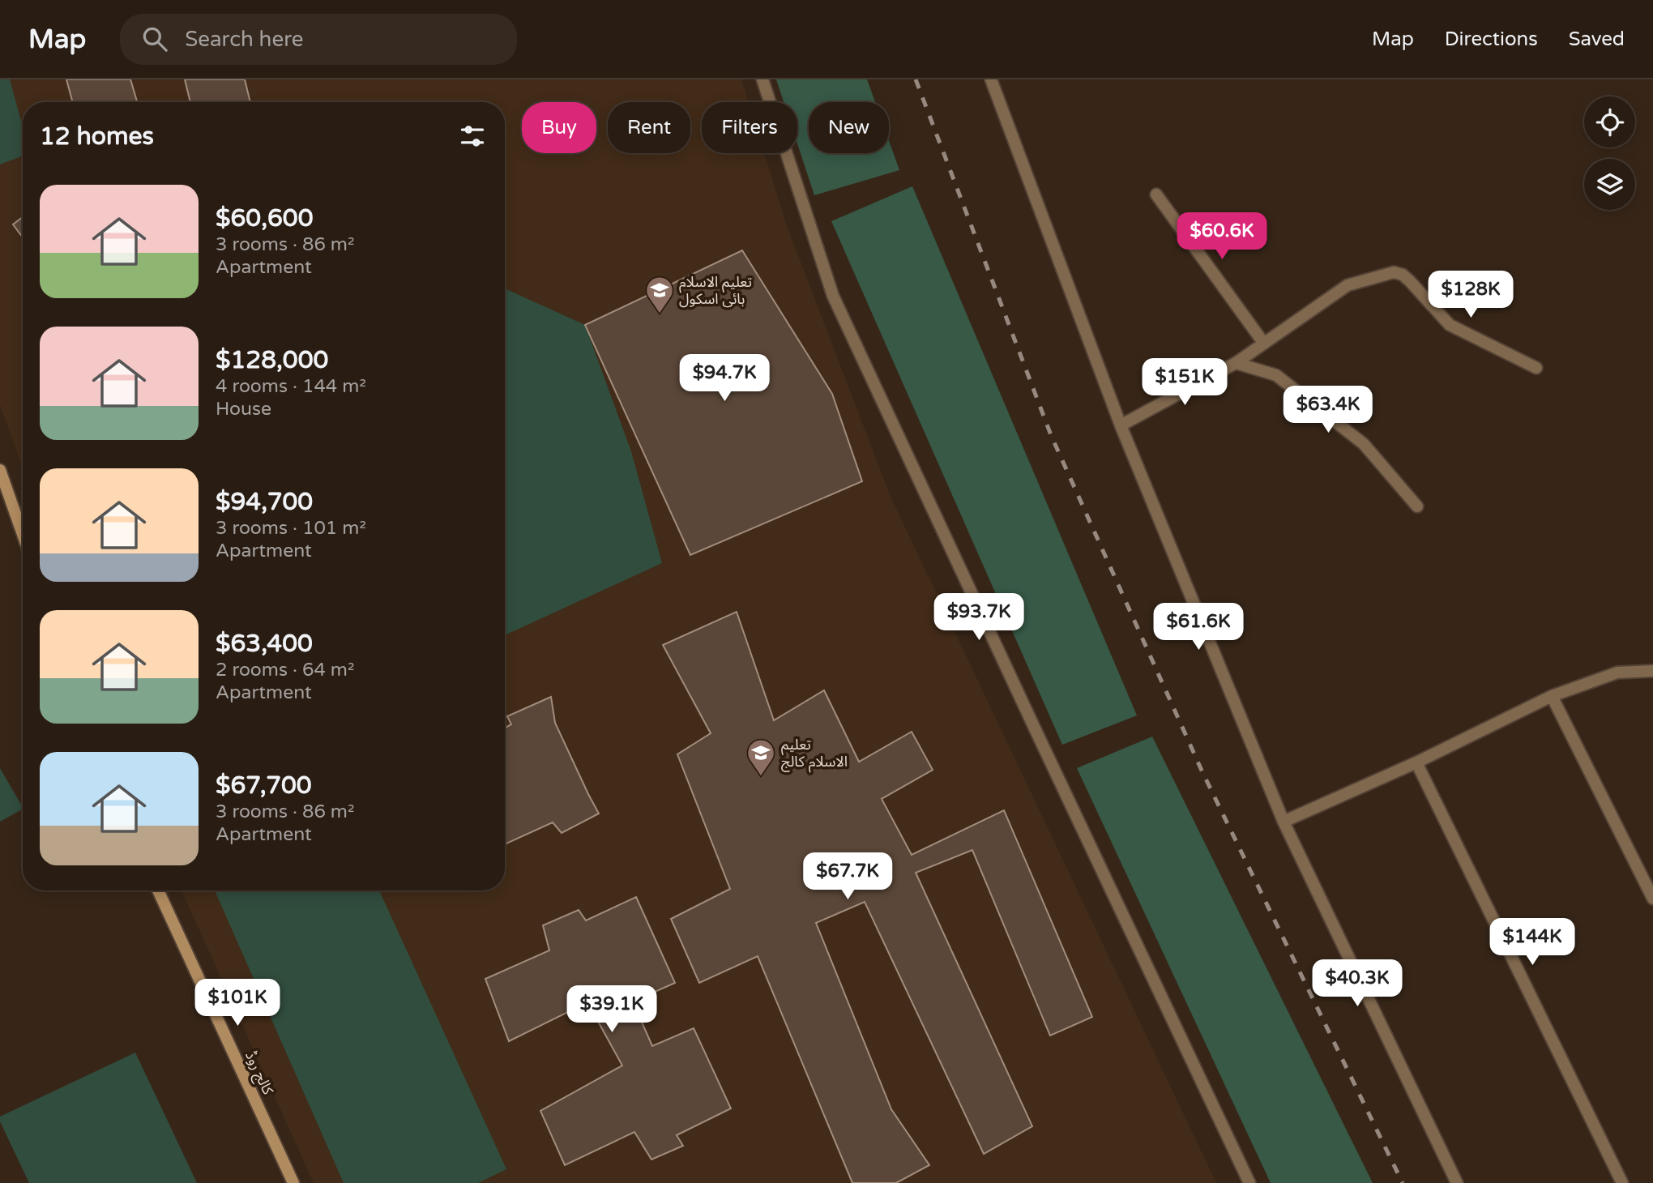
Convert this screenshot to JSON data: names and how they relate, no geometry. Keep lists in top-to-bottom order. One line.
{"streets":{"main road":["کالج روڈ"]},"places":{"school or university":["تعلیم الاسلام ہائی اسکول","تعلیم الاسلام کالج"]},"page":{"header":"Map","search":"Search here","nav":["Map","Directions","Saved"],"chip":["Buy","Rent","Filters","New"],"heading":"12 homes","list":[{"name":"$60,600","note":"3 rooms · 86 m² · Apartment"},{"name":"$128,000","note":"4 rooms · 144 m² · House"},{"name":"$94,700","note":"3 rooms · 101 m² · Apartment"},{"name":"$63,400","note":"2 rooms · 64 m² · Apartment"},{"name":"$67,700","note":"3 rooms · 86 m² · Apartment"}],"price":["$60.6K","$128K","$94.7K","$151K","$63.4K","$93.7K","$61.6K","$67.7K","$144K","$40.3K","$101K","$39.1K"]}}
